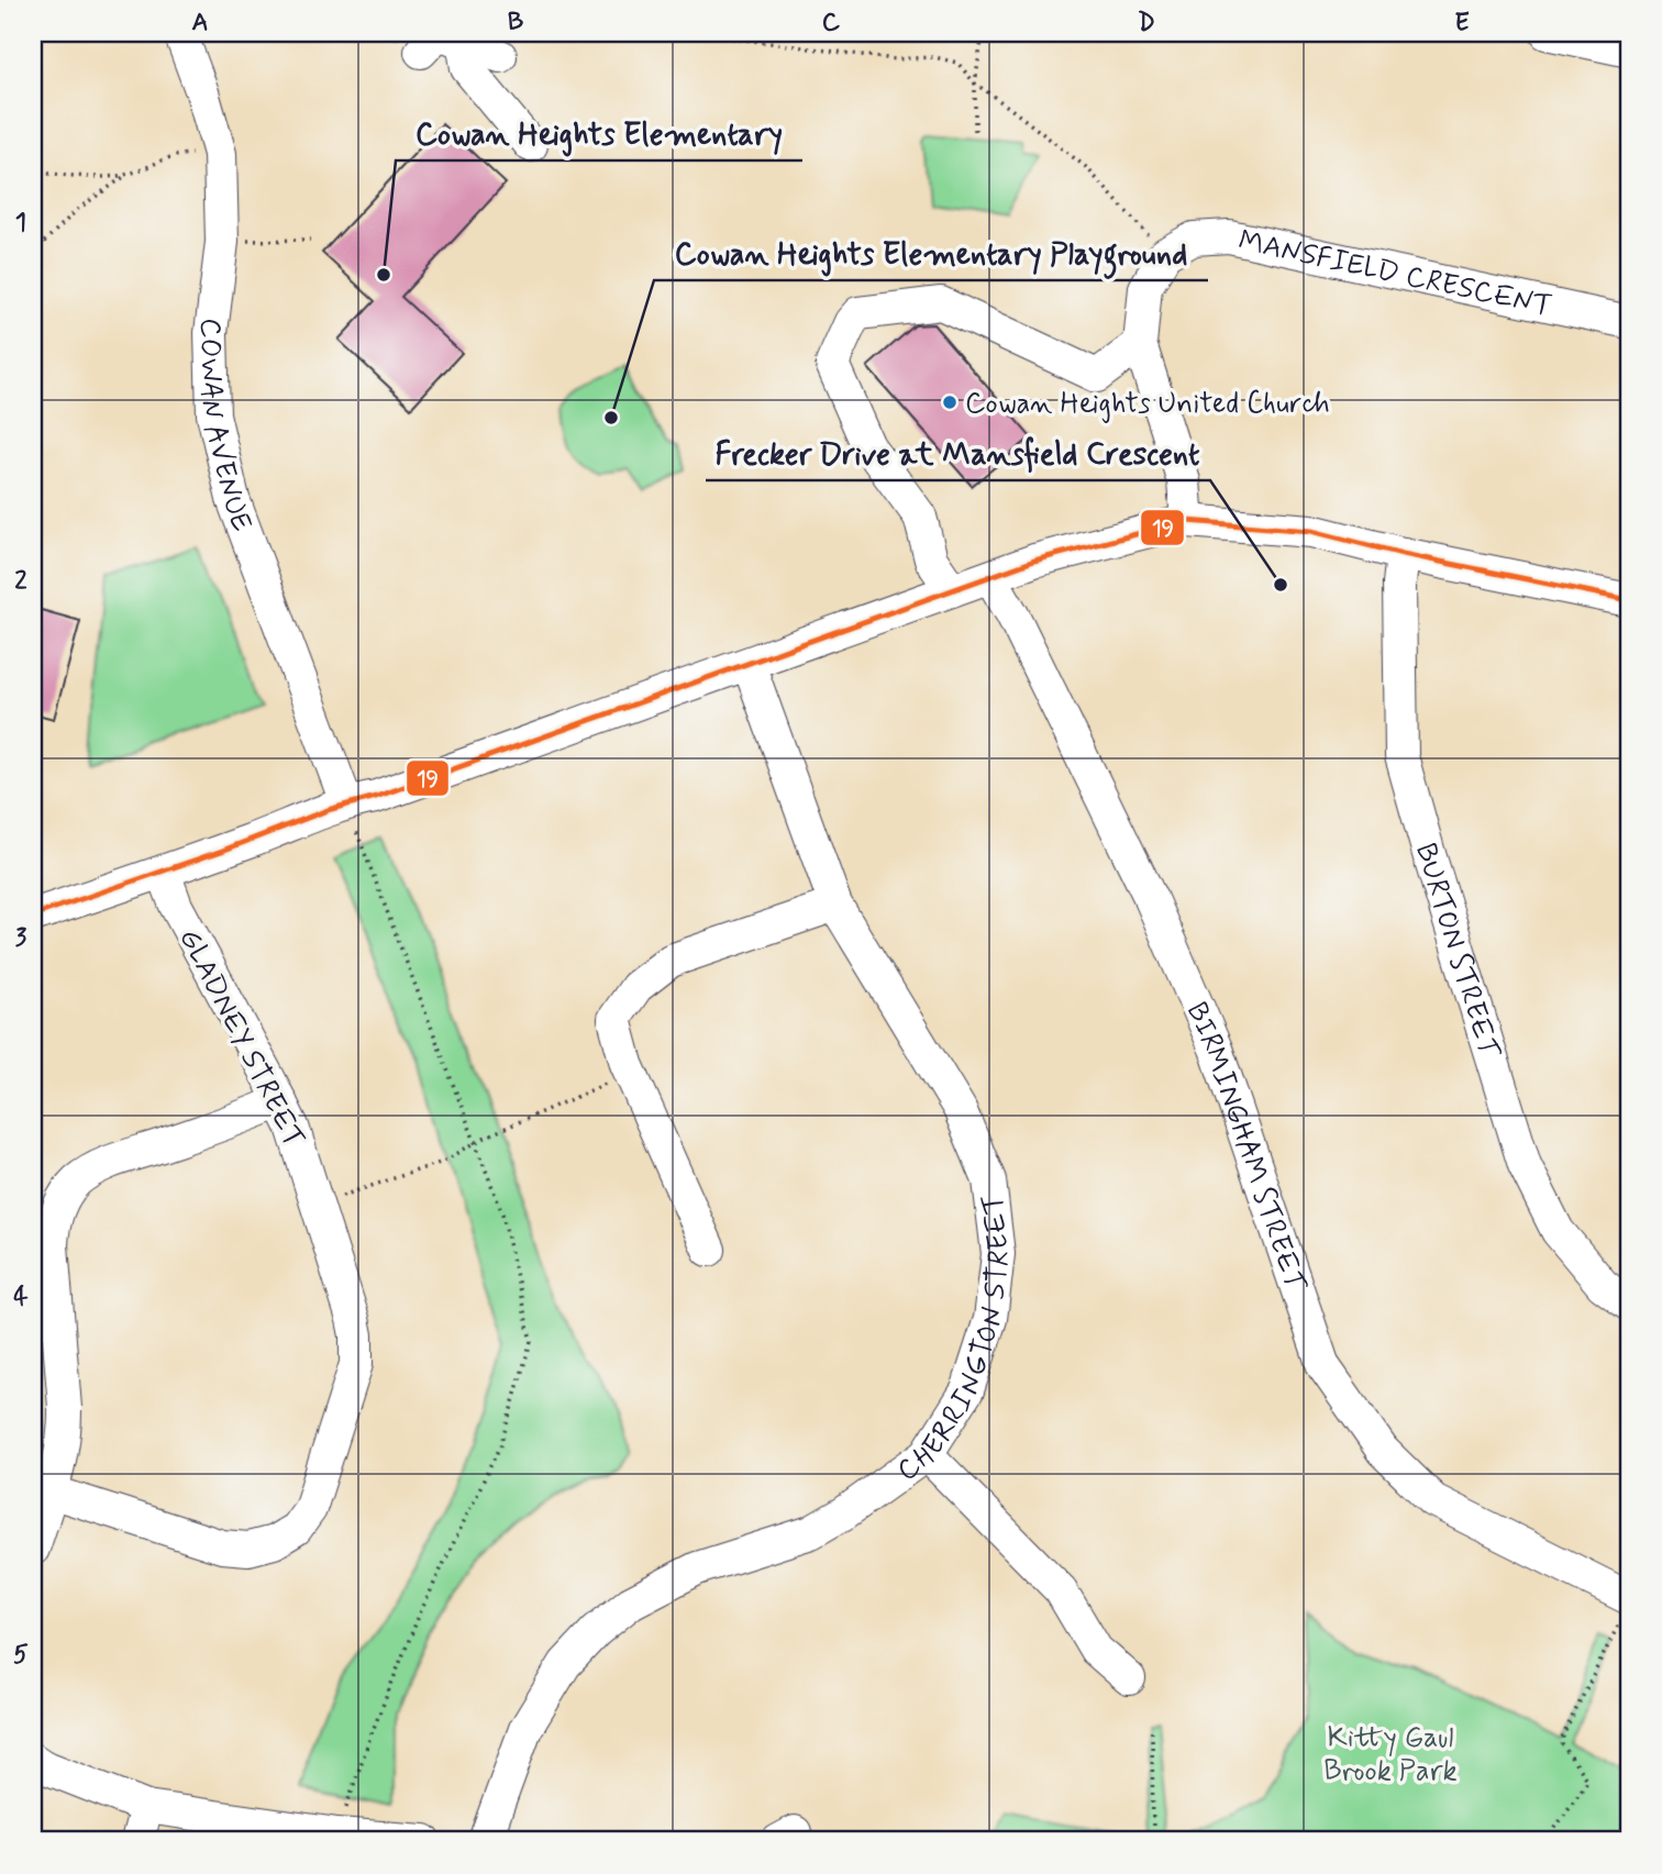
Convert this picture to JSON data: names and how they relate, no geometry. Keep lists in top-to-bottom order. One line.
{"streets":{"street":["MANSFIELD CRESCENT","COWAN AVENUE","BURTON STREET","GLADNEY STREET","BIRMINGHAM STREET","CHERRINGTON STREET"]},"parks":["Kitty Gaul Brook Park"],"places":["Cowan Heights Elementary","Cowan Heights United Church","Cowan Heights Elementary Playground","Frecker Drive at Mansfield Crescent"],"lines":["transit line 19"],"grid":{"columns":["A","B","C","D","E"],"rows":["1","2","3","4","5"]}}
